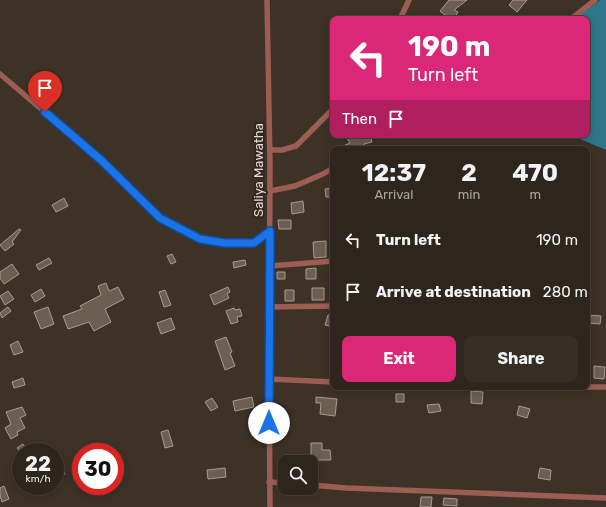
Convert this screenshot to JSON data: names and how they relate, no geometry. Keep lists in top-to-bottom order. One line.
{"streets":{"street":["Saliya Mawatha"]},"page":{"turn":["190 m","Turn left"],"then":"Then","eta":["12:37","Arrival","2","min","470","m"],"list":[{"name":"Turn left","value":"190 m"},{"name":"Arrive at destination","value":"280 m"}],"buttons":["Exit","Share"],"speed":"22 km/h","limit":"30"}}
